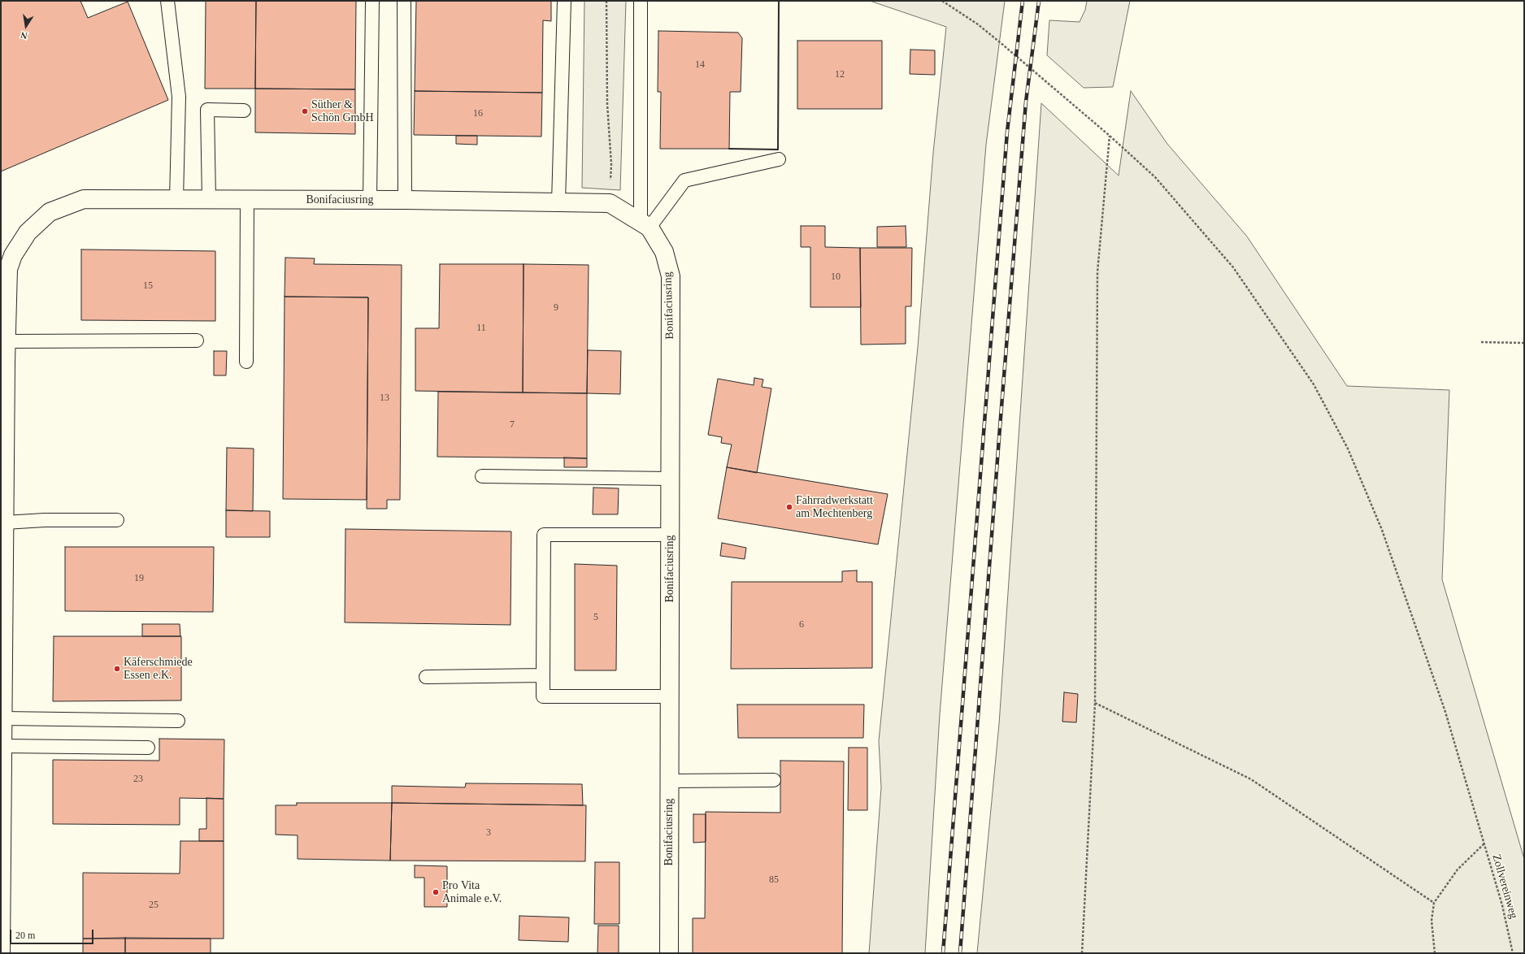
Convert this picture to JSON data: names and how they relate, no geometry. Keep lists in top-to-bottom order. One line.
{"streets":{"street":["Bonifaciusring"],"path":["Zollvereinweg"]},"places":["Süther & Schön GmbH","Fahrradwerkstatt am Mechtenberg","Käferschmiede Essen e.K.","Pro Vita Animale e.V."],"house_numbers":["14","12","16","10","15","9","11","13","7","19","5","6","23","3","85","25"],"scale_bar":"20 m","north":"bottom"}
